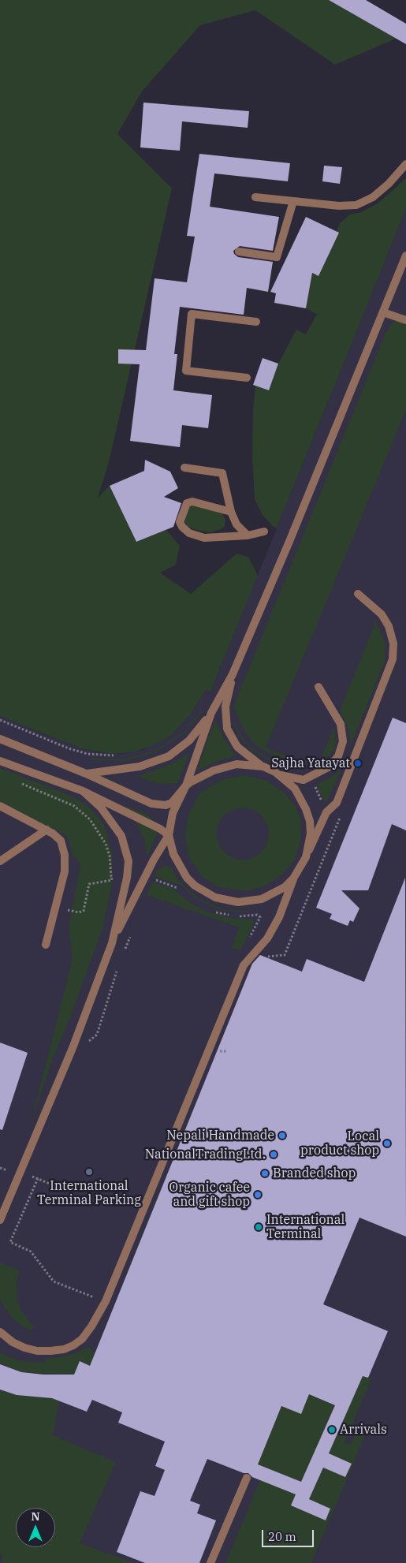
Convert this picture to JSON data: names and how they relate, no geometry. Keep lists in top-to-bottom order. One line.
{"places":["Sajha Yatayat","Nepali Handmade","Local product shop","NationalTradingLtd.","International Terminal Parking","Branded shop","Organic cafee and gift shop","International Terminal","Arrivals"],"scale_bar":"20 m","north":"top"}
